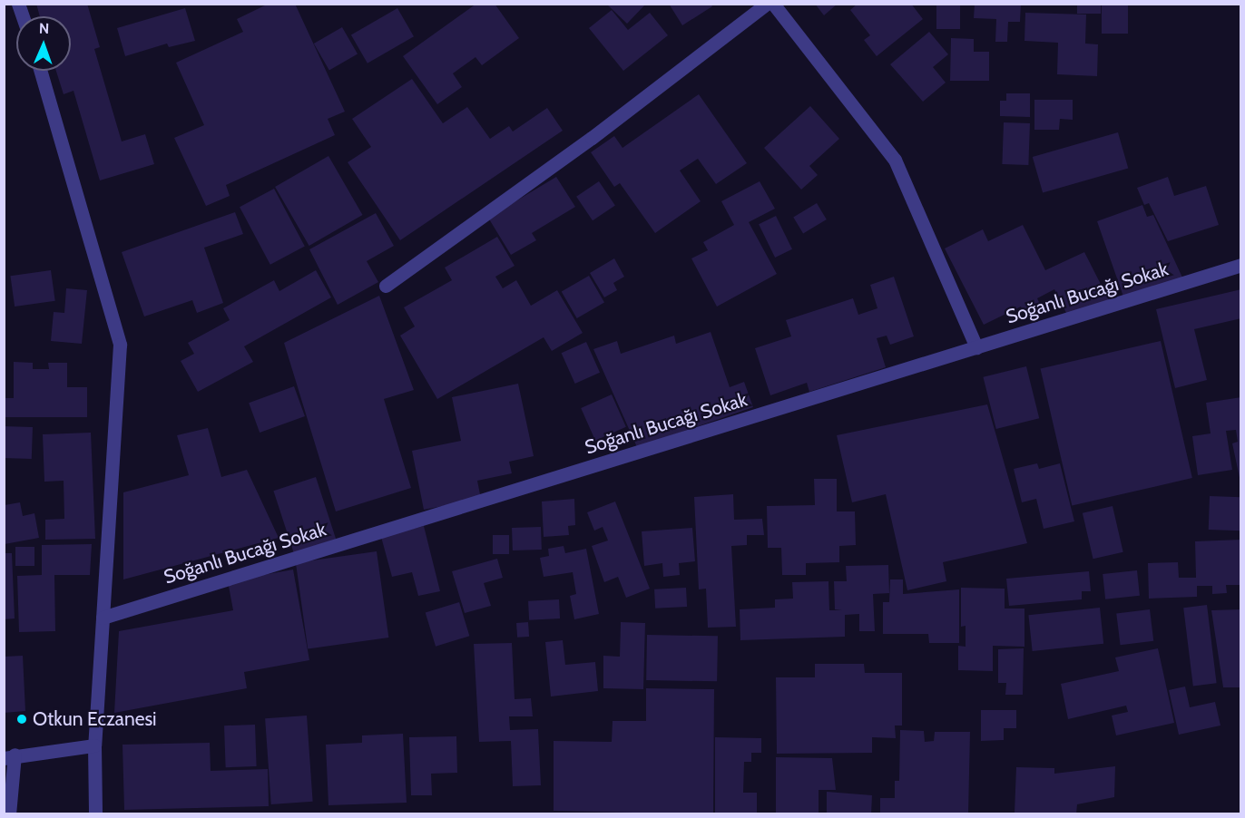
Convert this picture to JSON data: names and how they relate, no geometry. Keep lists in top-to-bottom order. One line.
{"streets":{"street":["Soğanlı Bucağı Sokak"]},"places":["Otkun Eczanesi"],"north":"top"}
